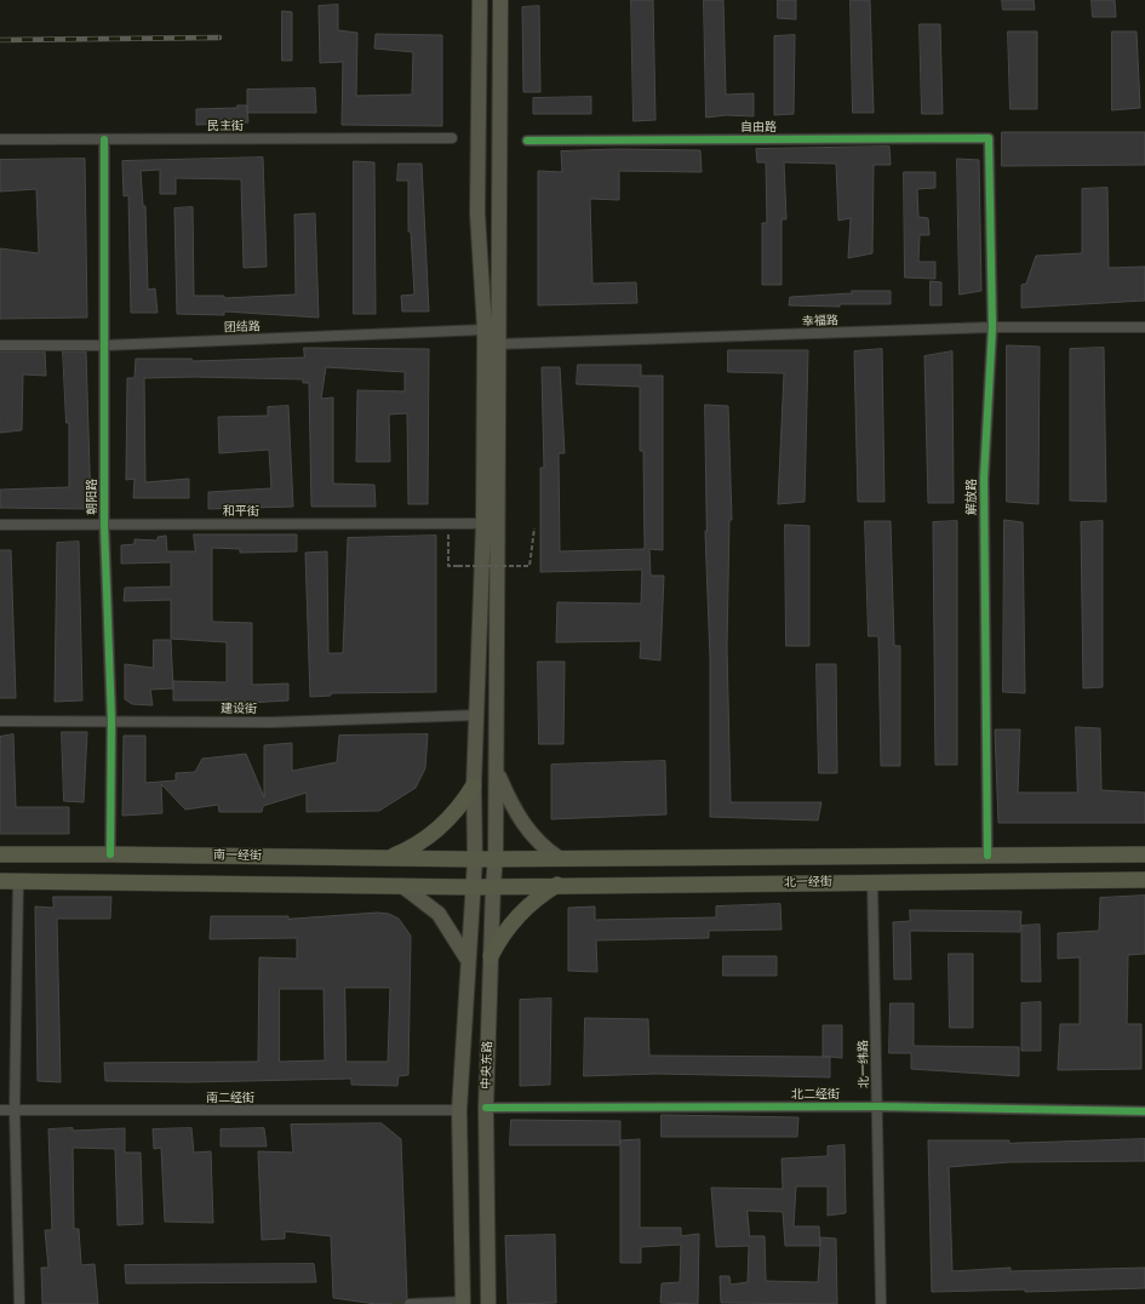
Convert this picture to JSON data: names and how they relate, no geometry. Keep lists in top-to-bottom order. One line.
{"streets":{"highway":["南一经街","北一经街"],"main road":["中央东路"],"street":["民主街","自由路","幸福路","团结路","朝阳路","解放路","和平街","建设街","北一纬路","北二经街","南二经街"]},"crossings":[["民主街","朝阳路"],["自由路","解放路"],["幸福路","解放路"],["幸福路","中央东路"],["团结路","朝阳路"],["团结路","中央东路"],["朝阳路","和平街"],["朝阳路","建设街"],["朝阳路","南一经街"],["解放路","北一经街"],["和平街","中央东路"],["建设街","中央东路"],["南一经街","北一经街"],["南一经街","中央东路"],["北一经街","北一纬路"],["北一经街","中央东路"],["北一纬路","北二经街"],["中央东路","北二经街"],["中央东路","南二经街"]]}
